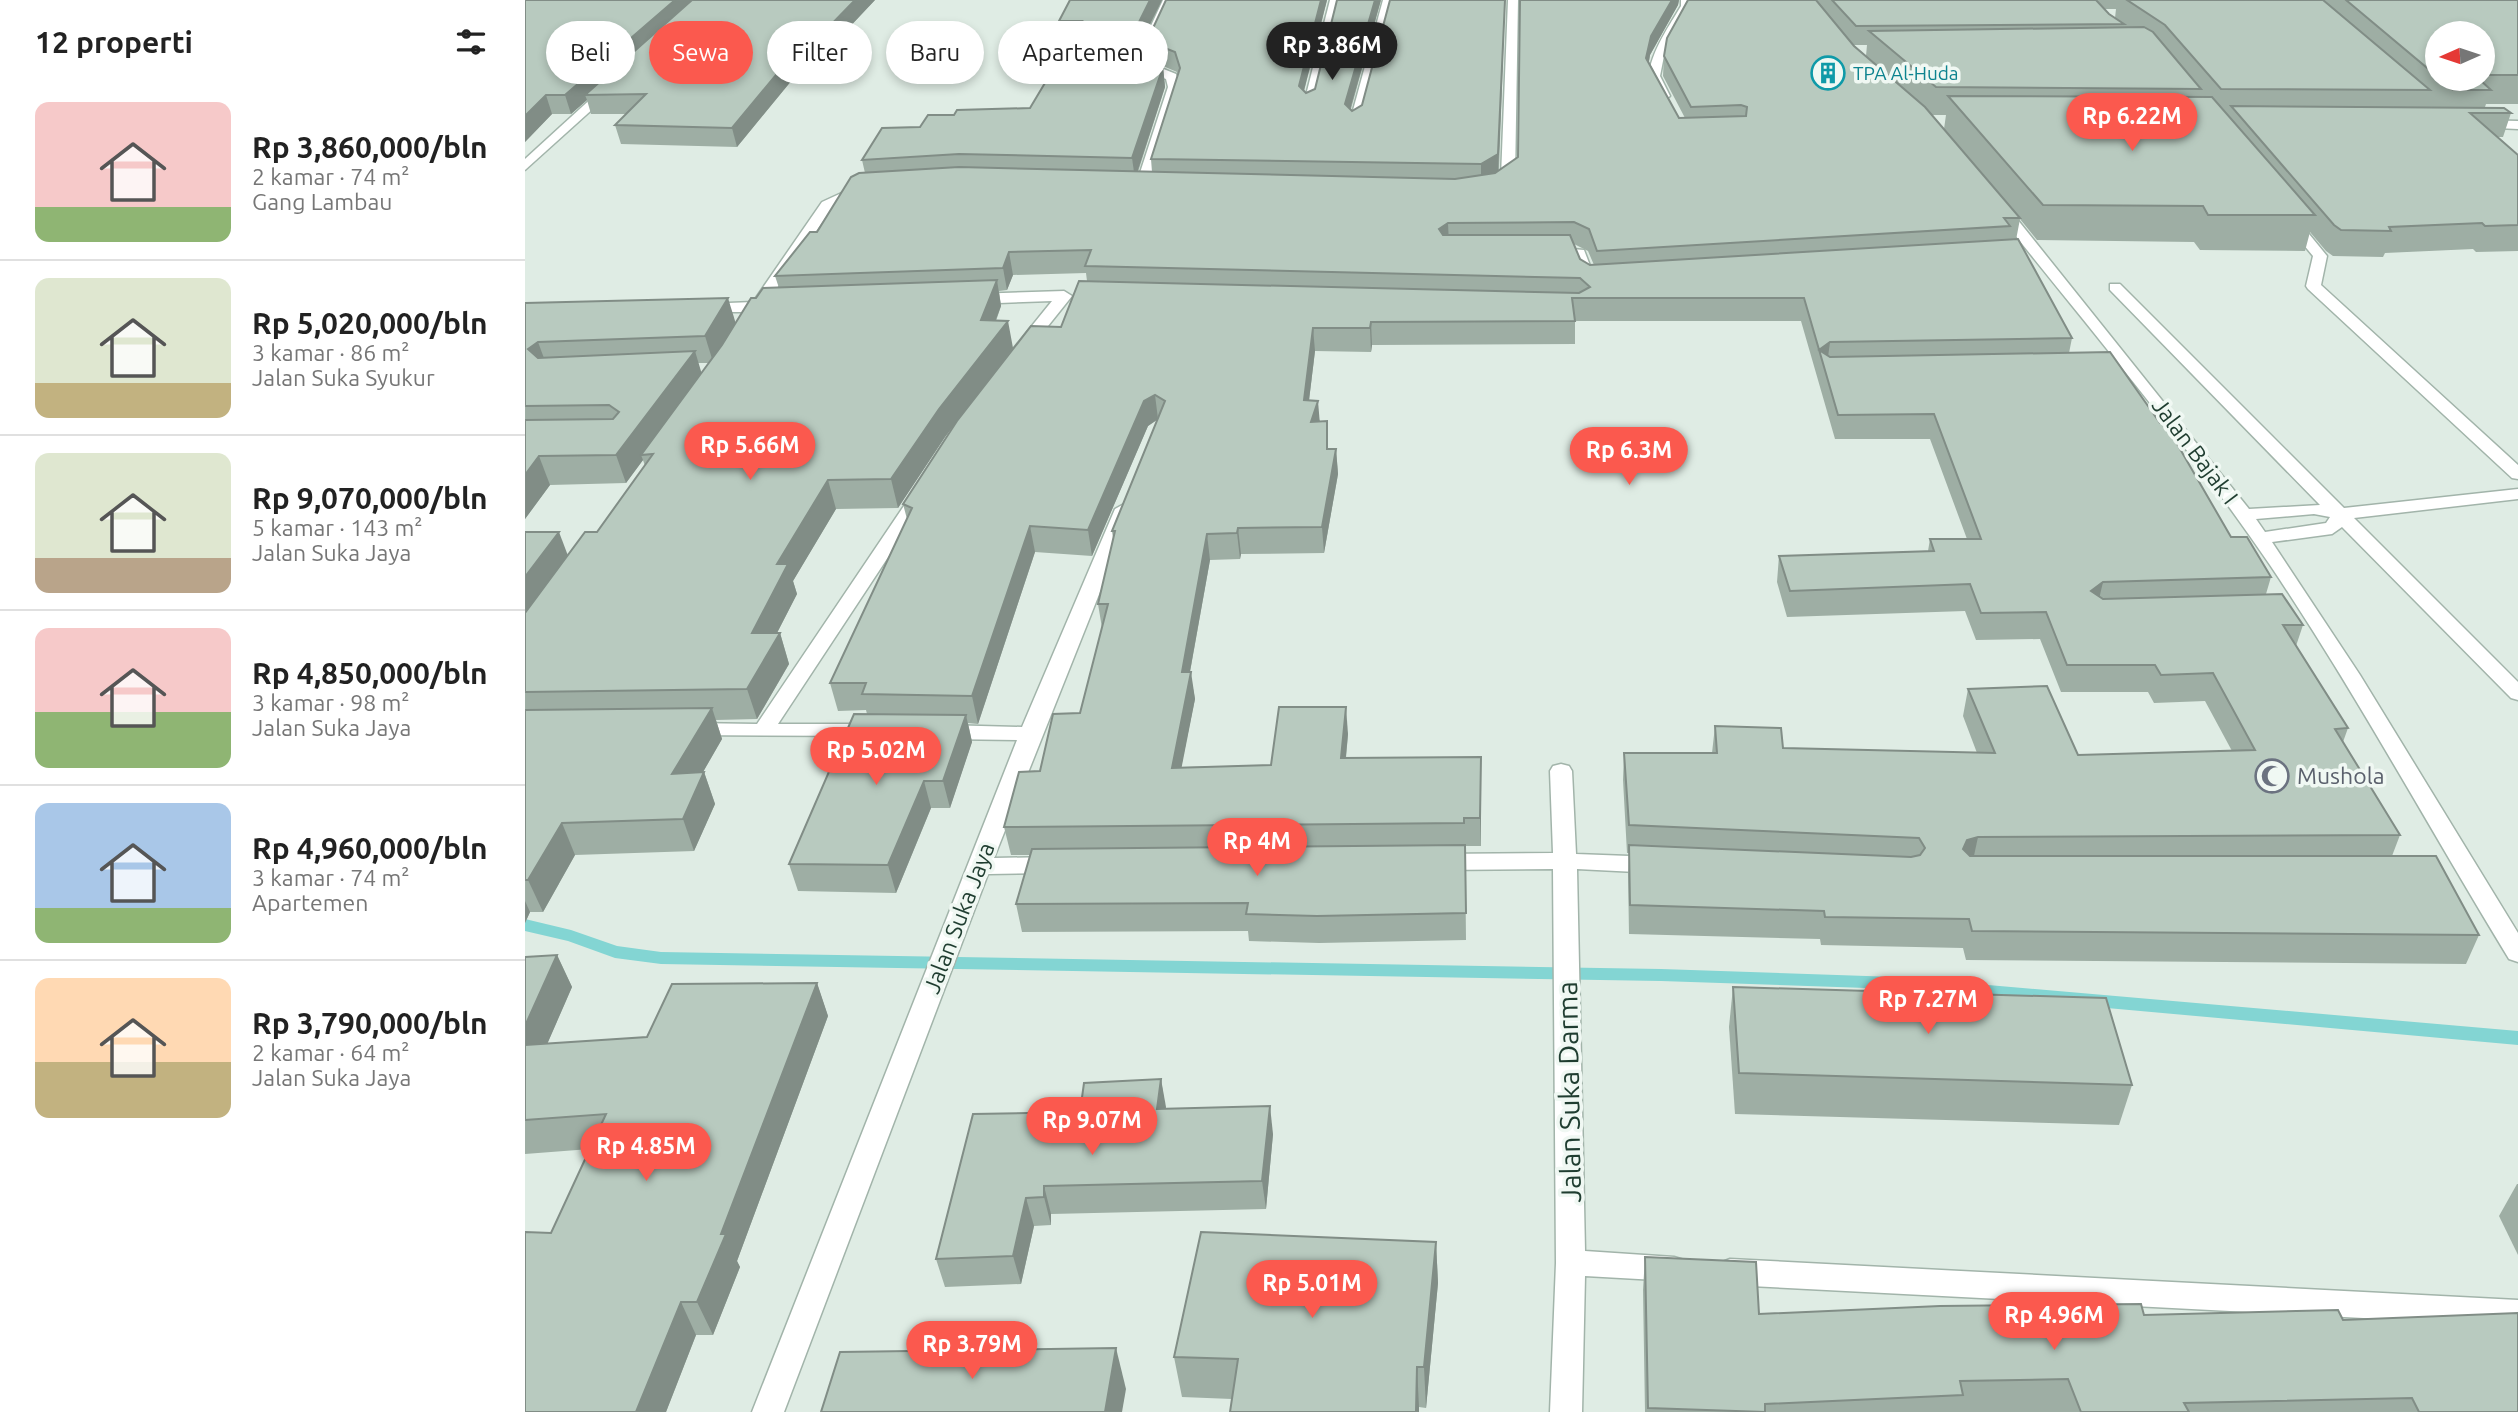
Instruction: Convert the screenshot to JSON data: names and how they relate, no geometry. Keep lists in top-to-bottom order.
{
  "streets": {
    "street": ["Jalan Bajak I", "Jalan Suka Jaya", "Jalan Suka Darma"]
  },
  "places": {
    "building": ["TPA Al-Huda"],
    "mosque": ["Mushola"]
  },
  "north": "left",
  "page": {
    "heading": "12 properti",
    "chip": [
      "Beli",
      "Sewa",
      "Filter",
      "Baru",
      "Apartemen"
    ],
    "price": [
      "Rp 3.86M",
      "Rp 6.22M",
      "Rp 5.66M",
      "Rp 6.3M",
      "Rp 5.02M",
      "Rp 4M",
      "Rp 7.27M",
      "Rp 9.07M",
      "Rp 4.85M",
      "Rp 5.01M",
      "Rp 4.96M",
      "Rp 3.79M"
    ],
    "list": [
      {
        "name": "Rp 3,860,000/bln",
        "note": "2 kamar · 74 m² · Gang Lambau"
      },
      {
        "name": "Rp 5,020,000/bln",
        "note": "3 kamar · 86 m² · Jalan Suka Syukur"
      },
      {
        "name": "Rp 9,070,000/bln",
        "note": "5 kamar · 143 m² · Jalan Suka Jaya"
      },
      {
        "name": "Rp 4,850,000/bln",
        "note": "3 kamar · 98 m² · Jalan Suka Jaya"
      },
      {
        "name": "Rp 4,960,000/bln",
        "note": "3 kamar · 74 m² · Apartemen"
      },
      {
        "name": "Rp 3,790,000/bln",
        "note": "2 kamar · 64 m² · Jalan Suka Jaya"
      }
    ]
  }
}
